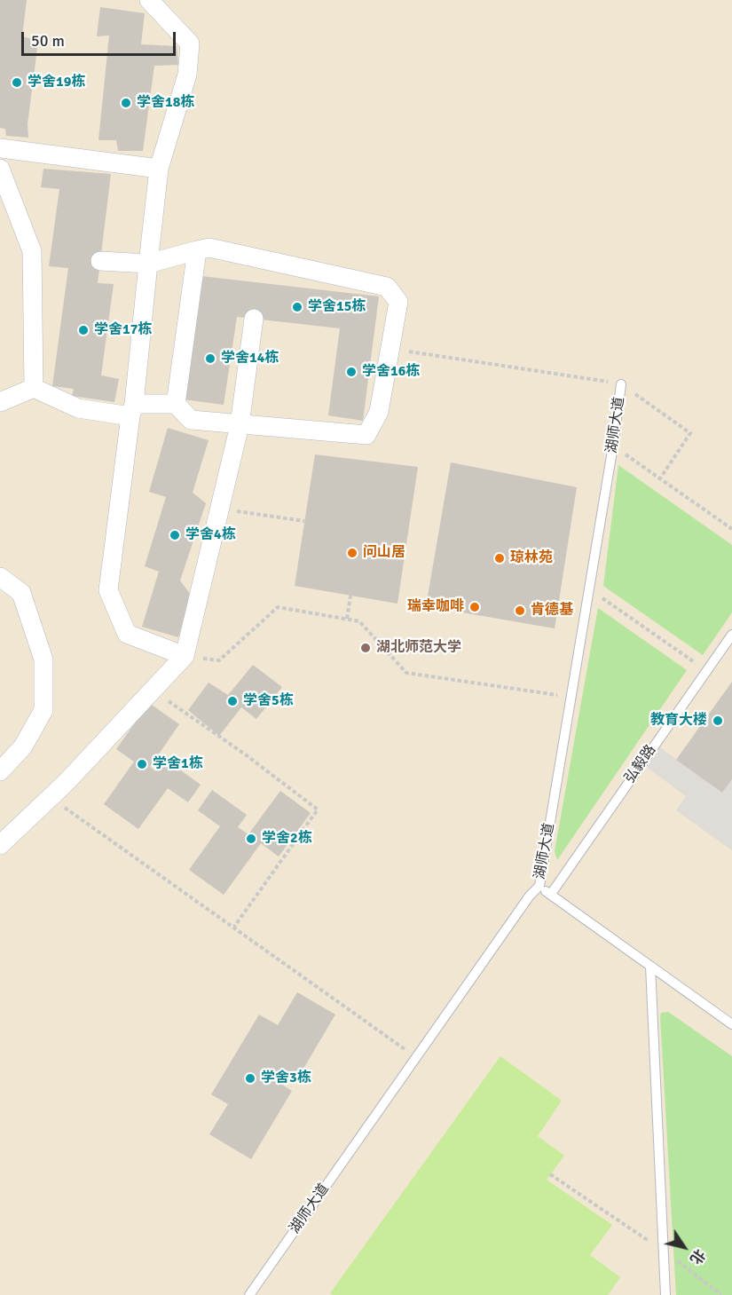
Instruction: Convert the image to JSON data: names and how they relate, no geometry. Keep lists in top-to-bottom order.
{
  "streets": {
    "lane": ["湖师大道", "弘毅路"]
  },
  "places": [
    "学舍19栋",
    "学舍18栋",
    "学舍15栋",
    "学舍17栋",
    "学舍14栋",
    "学舍16栋",
    "学舍4栋",
    "问山居",
    "琼林苑",
    "瑞幸咖啡",
    "肯德基",
    "湖北师范大学",
    "学舍5栋",
    "教育大楼",
    "学舍1栋",
    "学舍2栋",
    "学舍3栋"
  ],
  "scale_bar": "50 m",
  "north": "bottom right"
}
